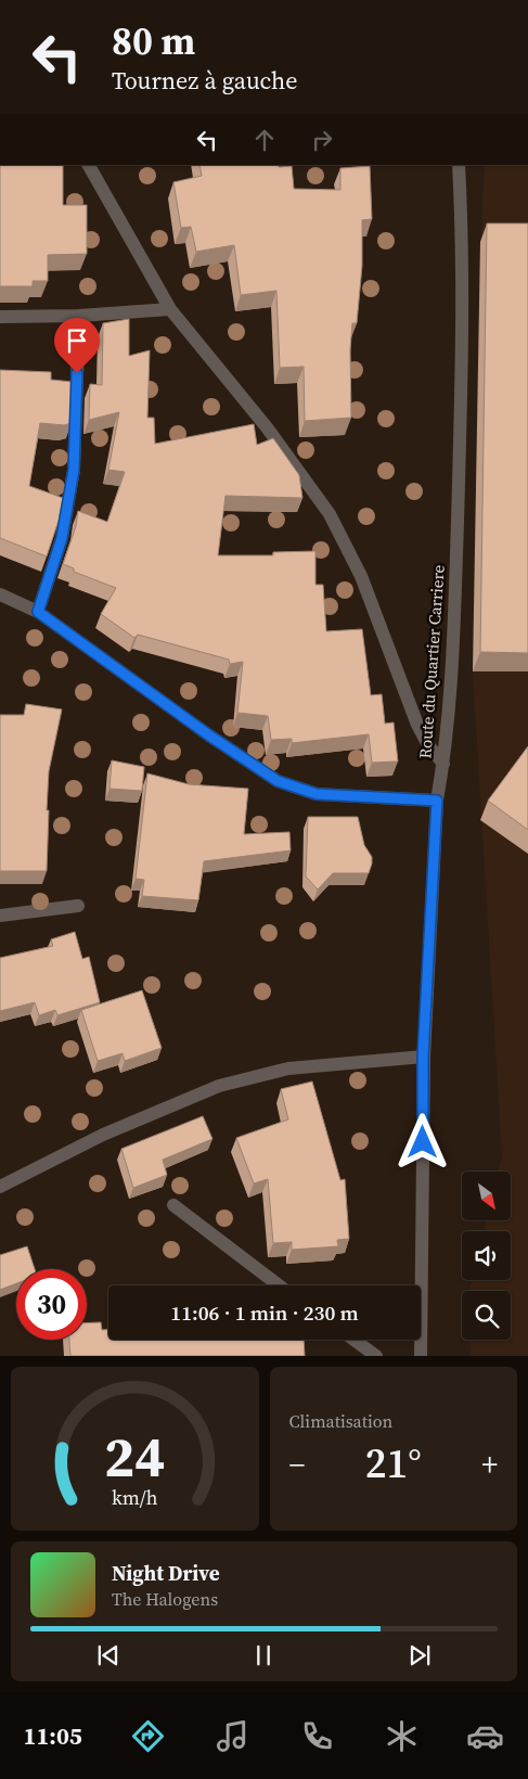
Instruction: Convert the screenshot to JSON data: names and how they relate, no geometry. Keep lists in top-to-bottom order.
{
  "streets": {
    "street": ["Route du Quartier Carriere"]
  },
  "north": "bottom right",
  "page": {
    "turn": ["80 m", "Tournez à gauche"],
    "limit": "30",
    "trip": "11:06 · 1 min · 230 m",
    "tile": "Climatisation",
    "heat": ["−", "21°", "+"],
    "song": ["Night Drive", "The Halogens"],
    "tabs": "11:05",
    "gauge": ["24", "km/h"]
  }
}
